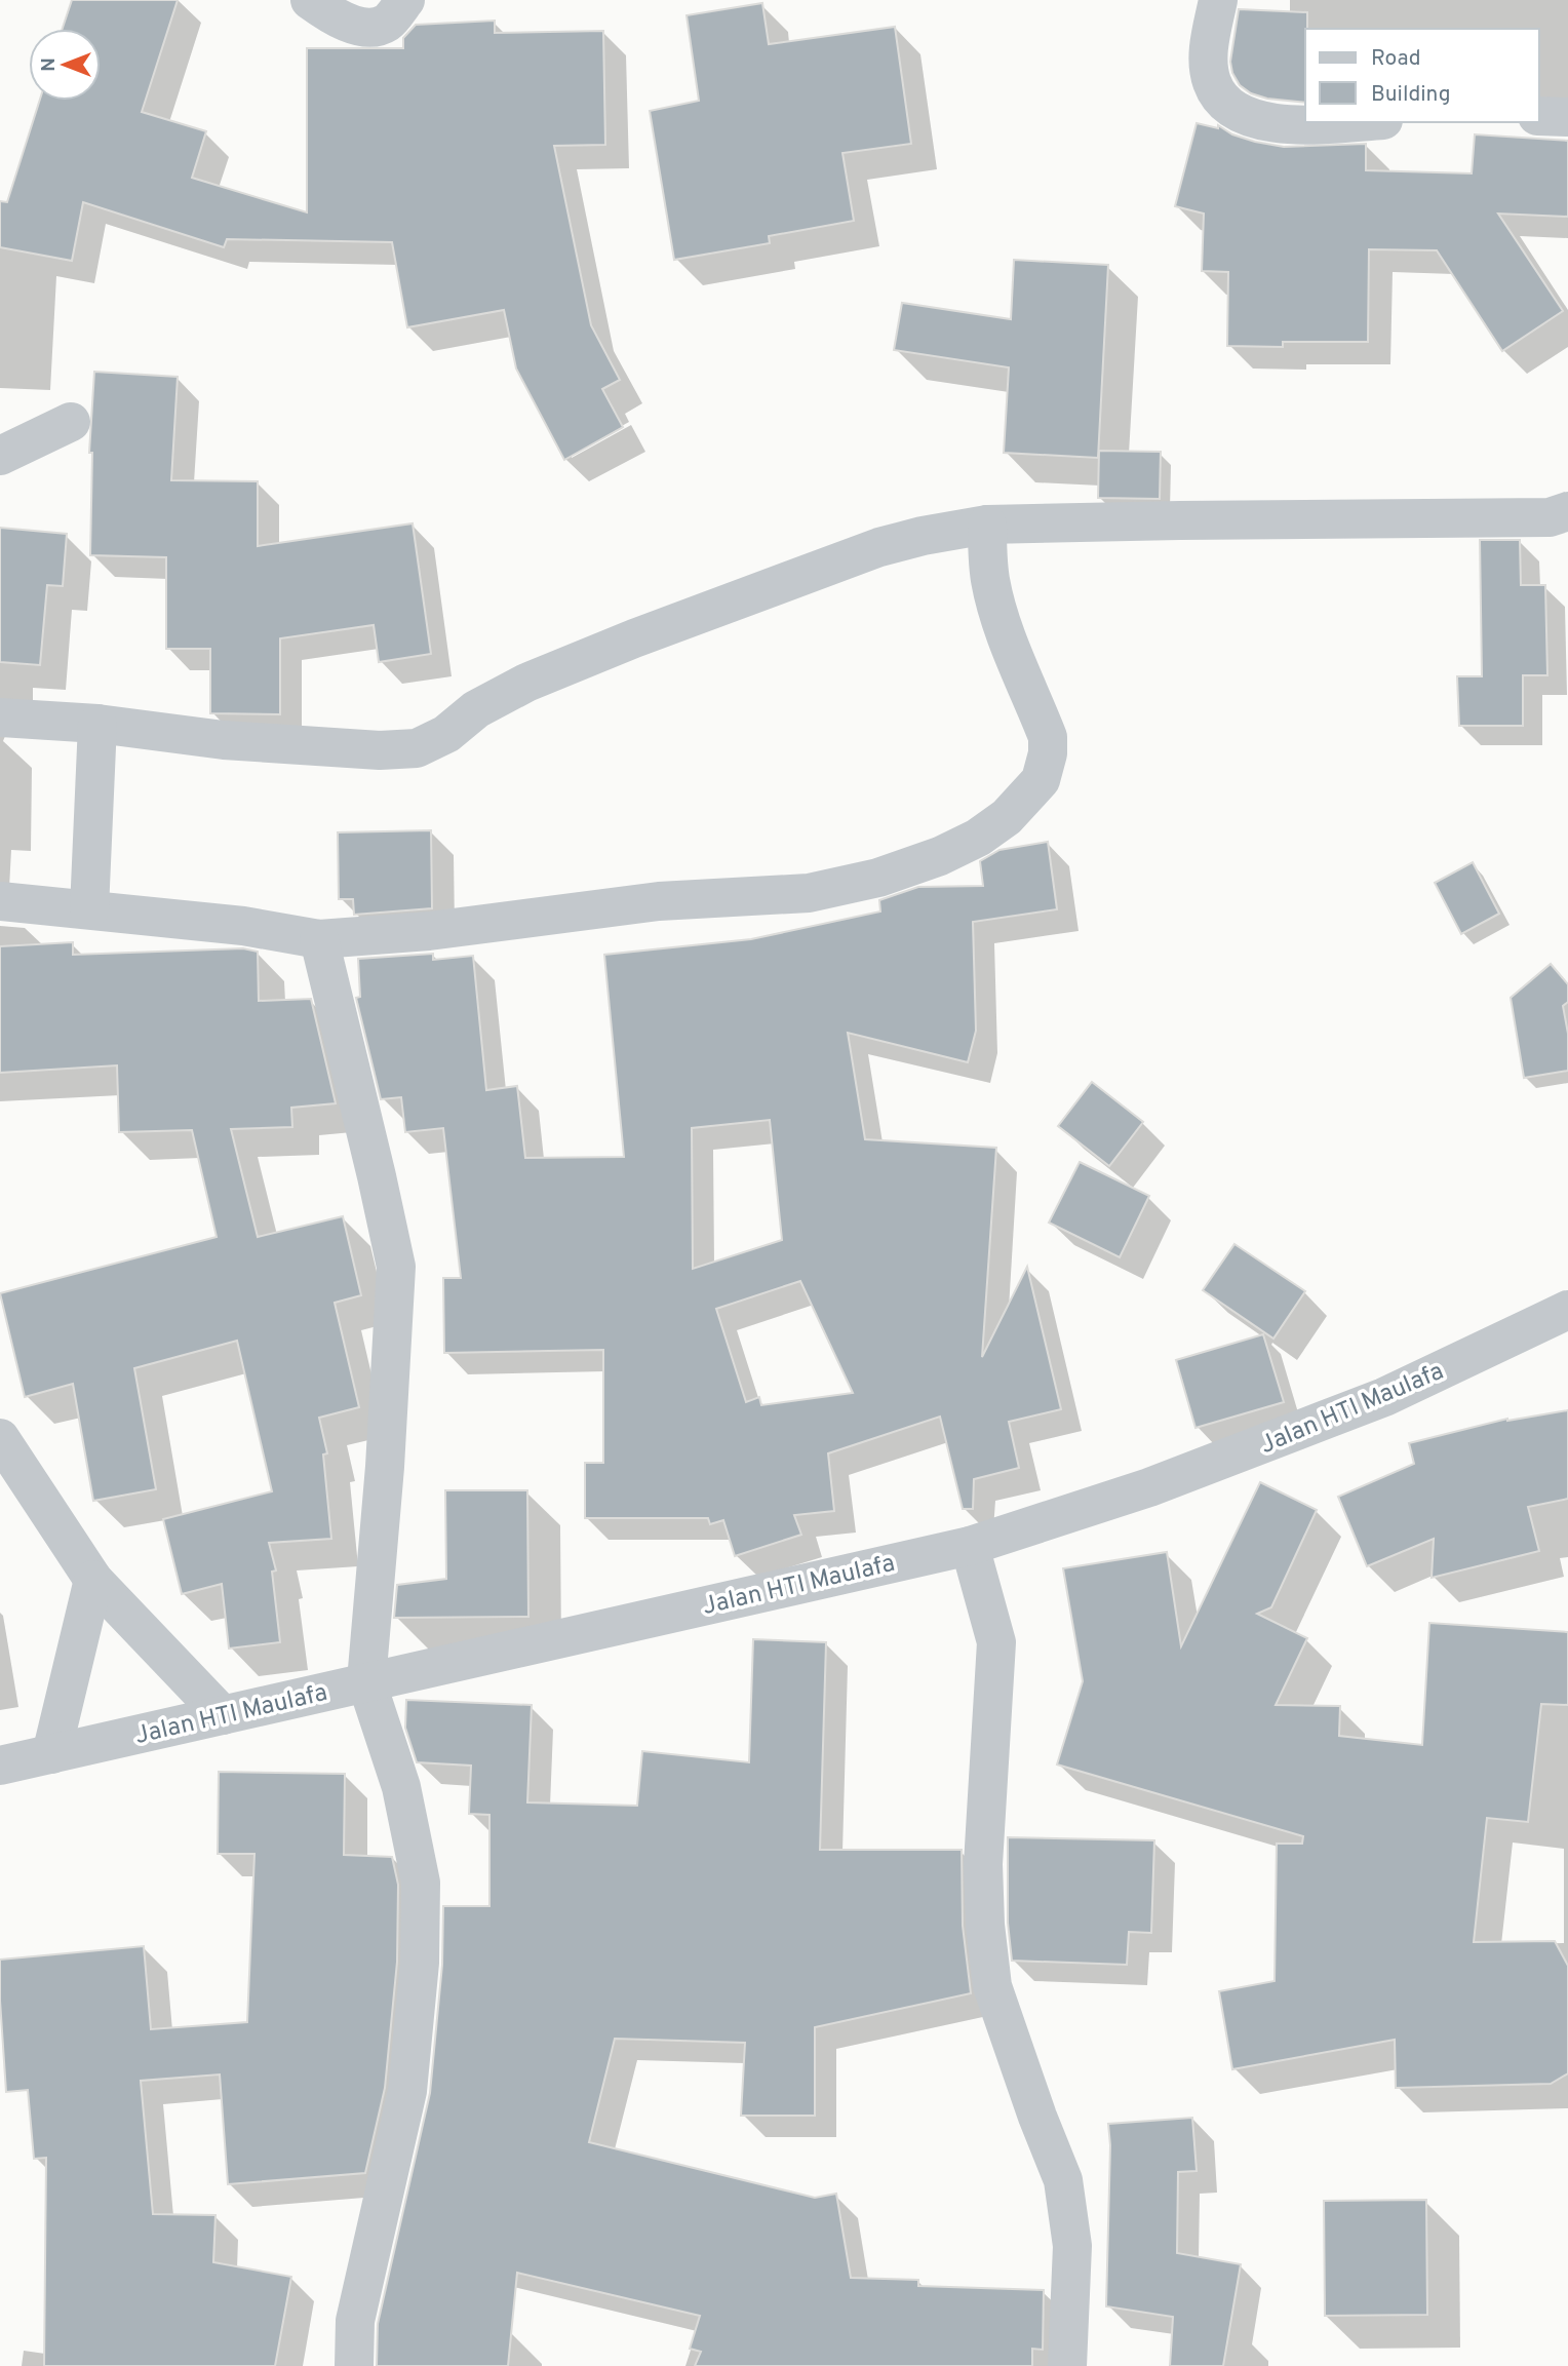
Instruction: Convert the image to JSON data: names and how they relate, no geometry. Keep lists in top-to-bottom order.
{
  "streets": {
    "street": ["Jalan HTI Maulafa"]
  },
  "legend": ["Road", "Building"],
  "north": "left"
}
